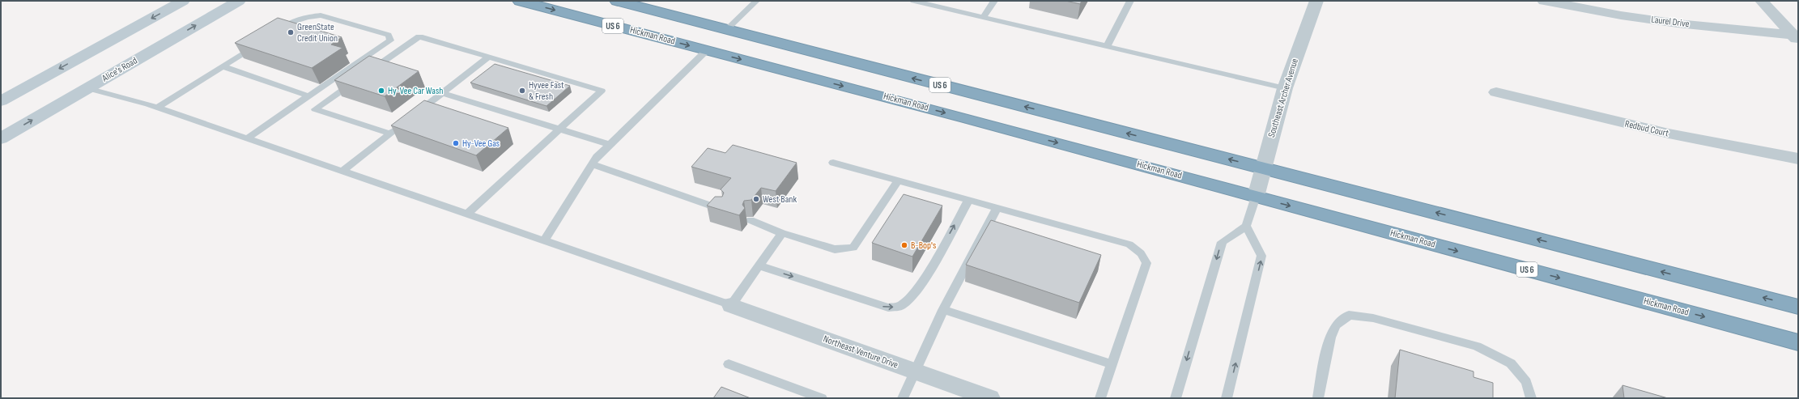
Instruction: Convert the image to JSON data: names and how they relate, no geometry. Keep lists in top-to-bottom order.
{
  "streets": {
    "highway": ["US 6", "Hickman Road"],
    "main road": ["Alice's Road"],
    "street": [
      "Laurel Drive",
      "Southeast Archer Avenue",
      "Redbud Court",
      "Northeast Venture Drive"
    ]
  },
  "crossings": [
    ["US 6", "Southeast Archer Avenue"],
    ["Hickman Road", "Southeast Archer Avenue"]
  ],
  "places": [
    "GreenState Credit Union",
    "Hy-Vee Car Wash",
    "Hyvee Fast & Fresh",
    "Hy-Vee Gas",
    "West Bank",
    "B-Bop's"
  ]
}
